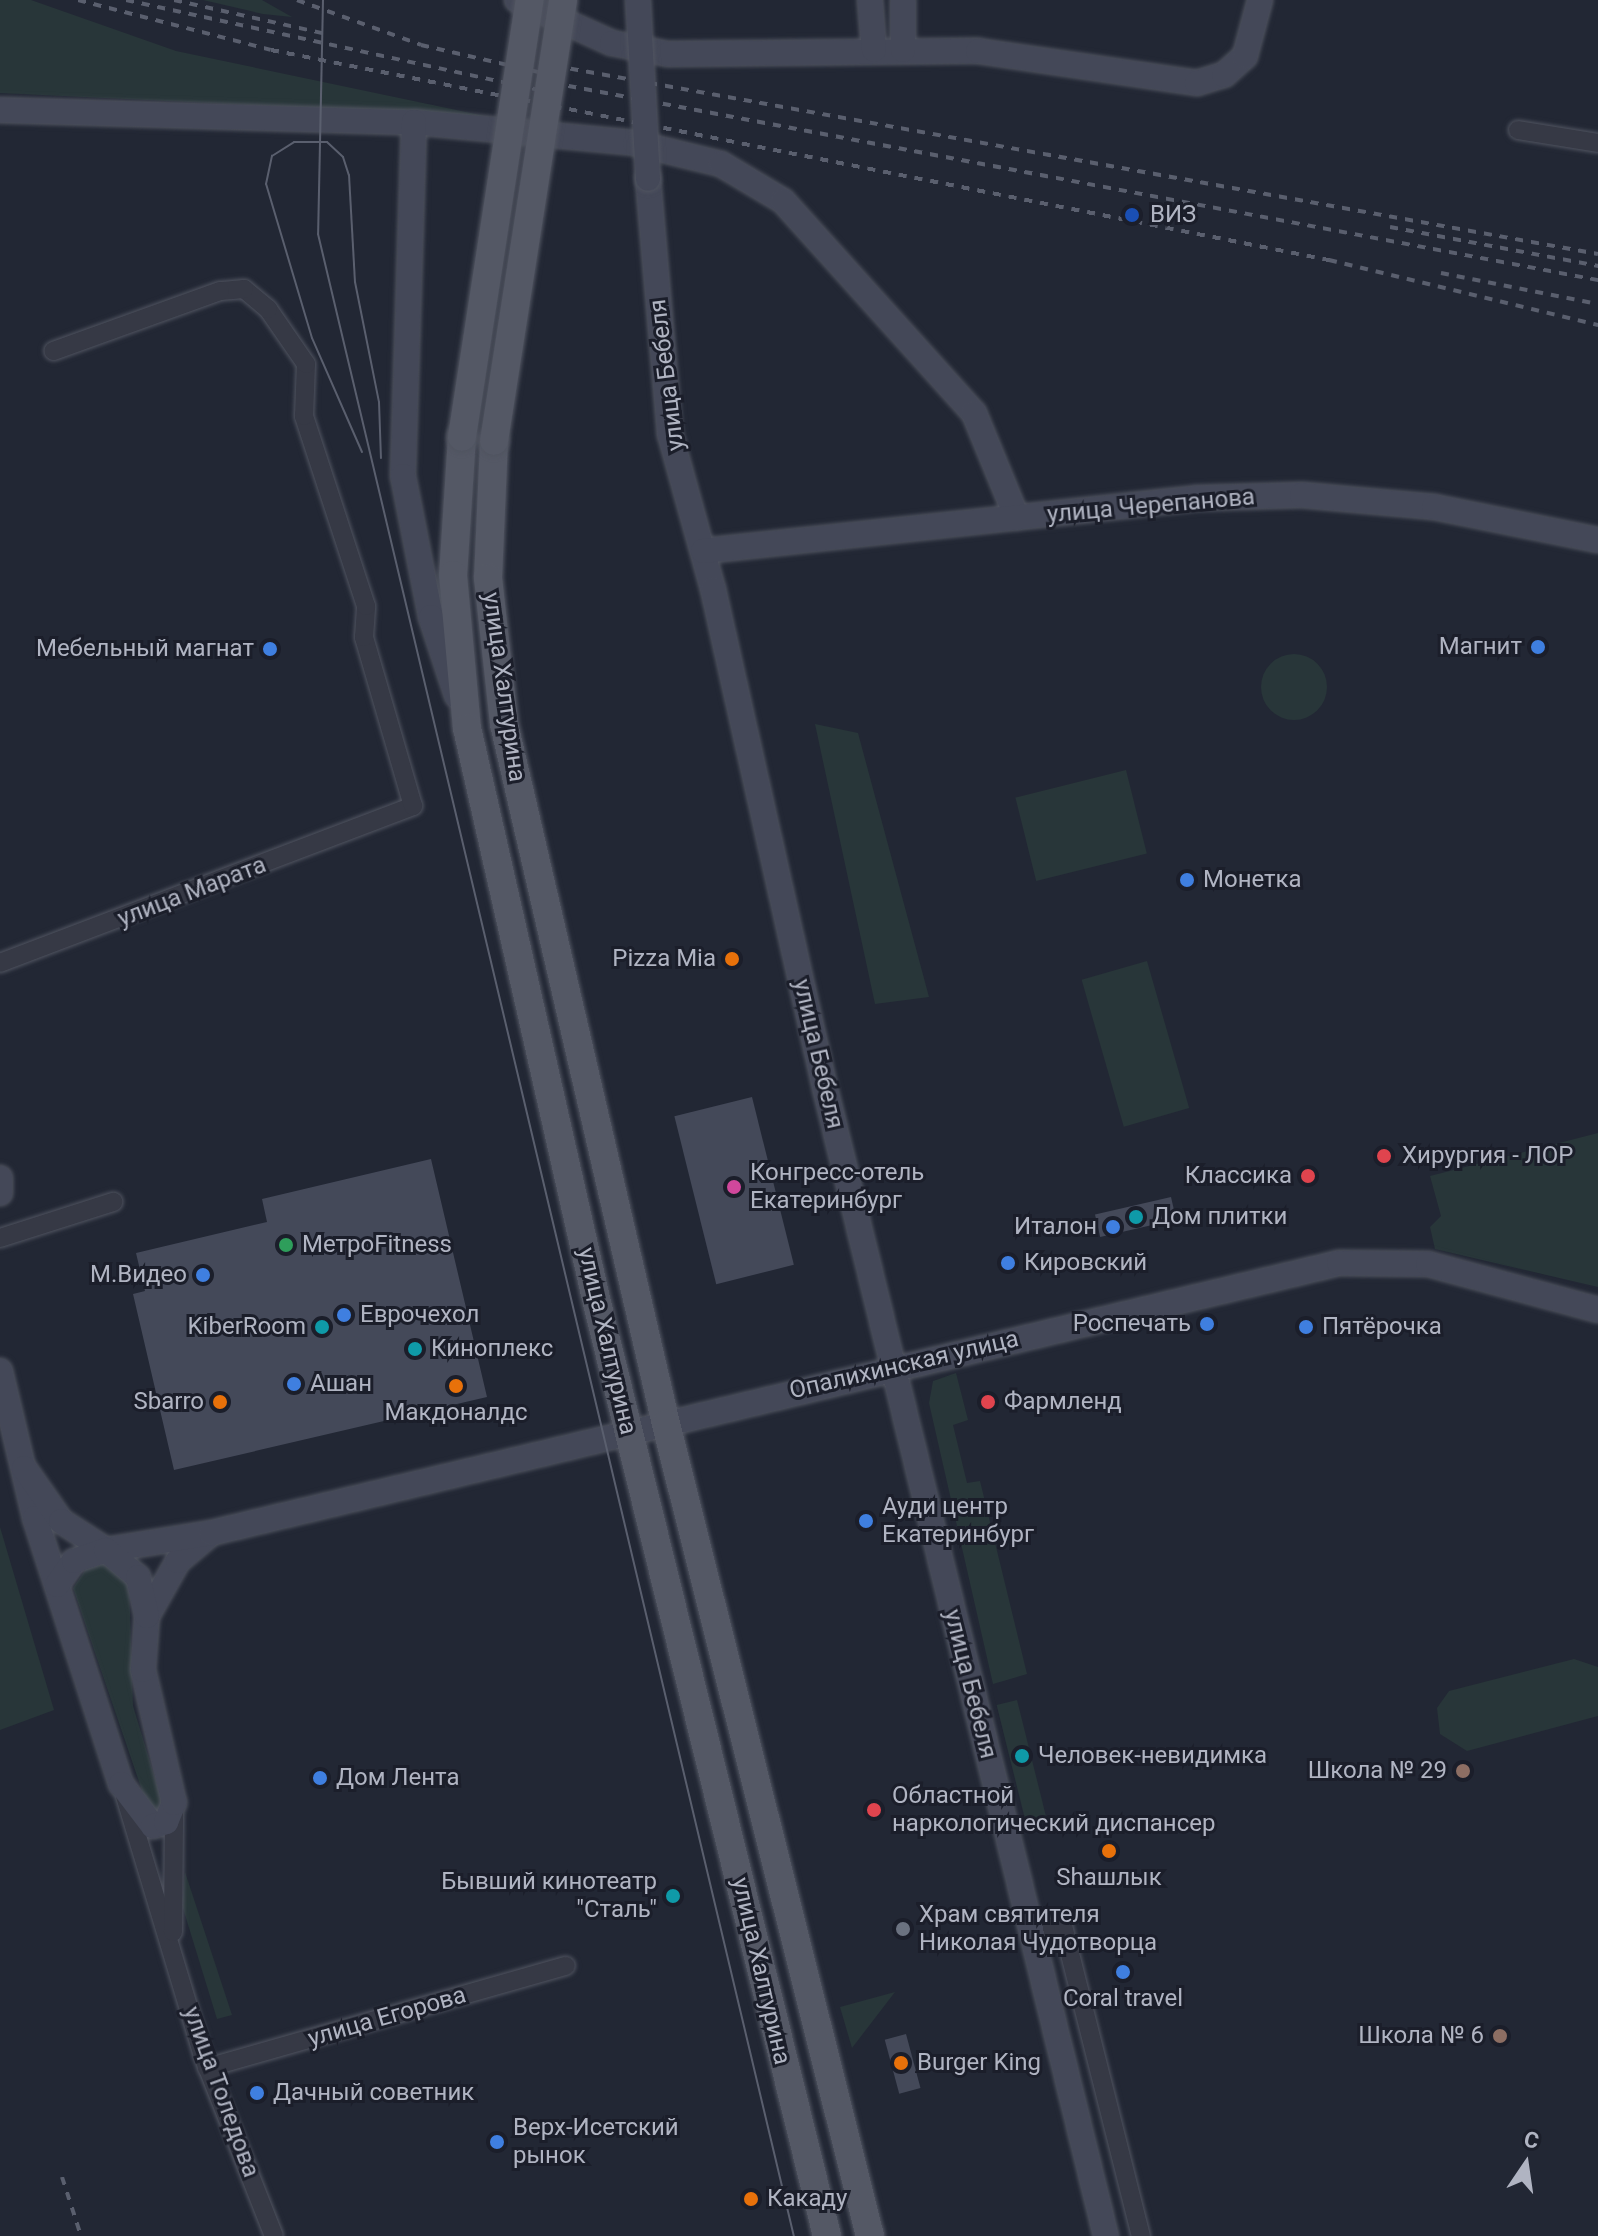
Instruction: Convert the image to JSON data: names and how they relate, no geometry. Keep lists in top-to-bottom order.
{
  "streets": {
    "main road": ["улица Халтурина"],
    "street": [
      "улица Бебеля",
      "улица Черепанова",
      "улица Марата",
      "Опалихинская улица",
      "улица Егорова",
      "улица Толедова"
    ]
  },
  "crossings": [
    ["улица Бебеля", "улица Черепанова"],
    ["улица Бебеля", "Опалихинская улица"],
    ["улица Халтурина", "Опалихинская улица"],
    ["улица Егорова", "улица Толедова"]
  ],
  "places": [
    "ВИЗ",
    "Магнит",
    "Мебельный магнат",
    "Монетка",
    "Pizza Mia",
    "Хирургия - ЛОР",
    "Классика",
    "Конгресс-отель Екатеринбург",
    "Дом плитки",
    "Италон",
    "МетроFitness",
    "Кировский",
    "М.Видео",
    "Еврочехол",
    "Роспечать",
    "KiberRoom",
    "Пятёрочка",
    "Киноплекс",
    "Ашан",
    "Макдоналдс",
    "Sbarro",
    "Фармленд",
    "Ауди центр Екатеринбург",
    "Человек-невидимка",
    "Школа № 29",
    "Дом Лента",
    "Областной наркологический диспансер",
    "Shашлык",
    "Бывший кинотеатр \"Сталь\"",
    "Храм святителя Николая Чудотворца",
    "Coral travel",
    "Школа № 6",
    "Burger King",
    "Дачный советник",
    "Верх-Исетский рынок",
    "Какаду"
  ],
  "north": "top"
}
